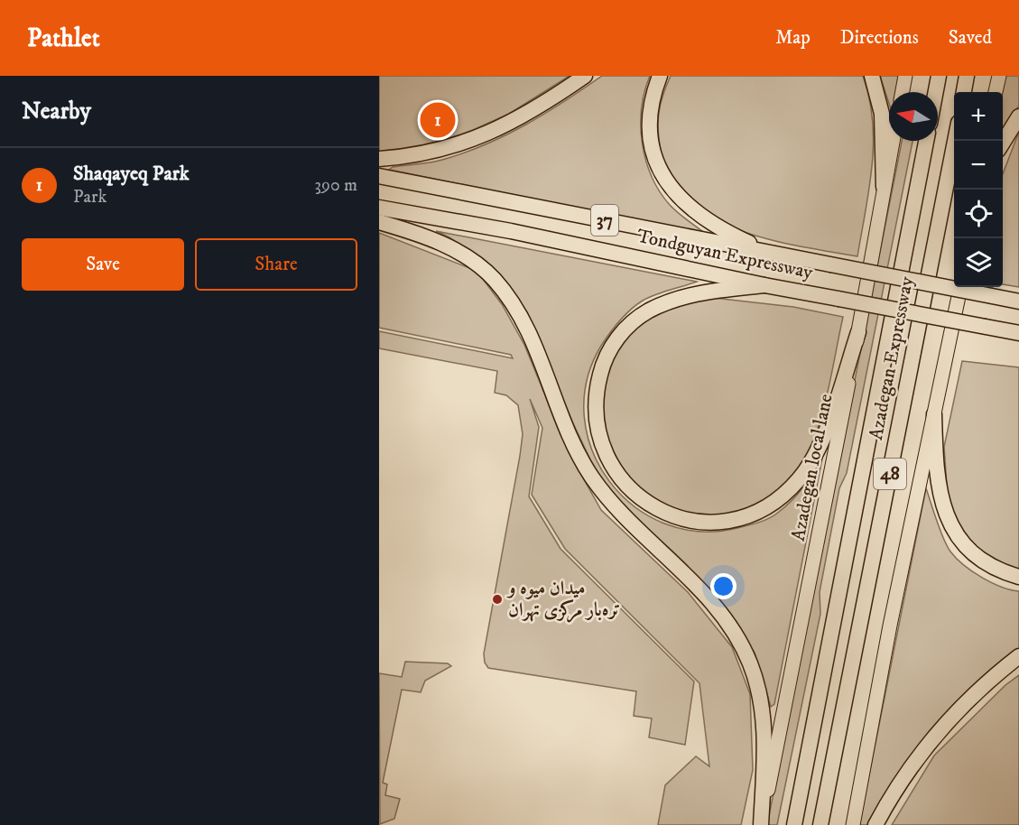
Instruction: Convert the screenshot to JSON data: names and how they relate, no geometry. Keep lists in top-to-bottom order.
{
  "streets": {
    "highway": [
      "37",
      "Tondguyan Expressway",
      "Azadegan Expressway",
      "48"
    ],
    "main road": ["Azadegan local lane"]
  },
  "places": ["میدان میوه و تره‌بار مرکزی تهران"],
  "north": "left",
  "page": {
    "header": "Pathlet",
    "nav": ["Map", "Directions", "Saved"],
    "heading": "Nearby",
    "map_buttons": ["+", "−"],
    "pins": "1",
    "list": [
      {
        "mark": "1",
        "name": "Shaqayeq Park",
        "note": "Park",
        "value": "390 m"
      }
    ],
    "buttons": ["Save", "Share"]
  }
}
